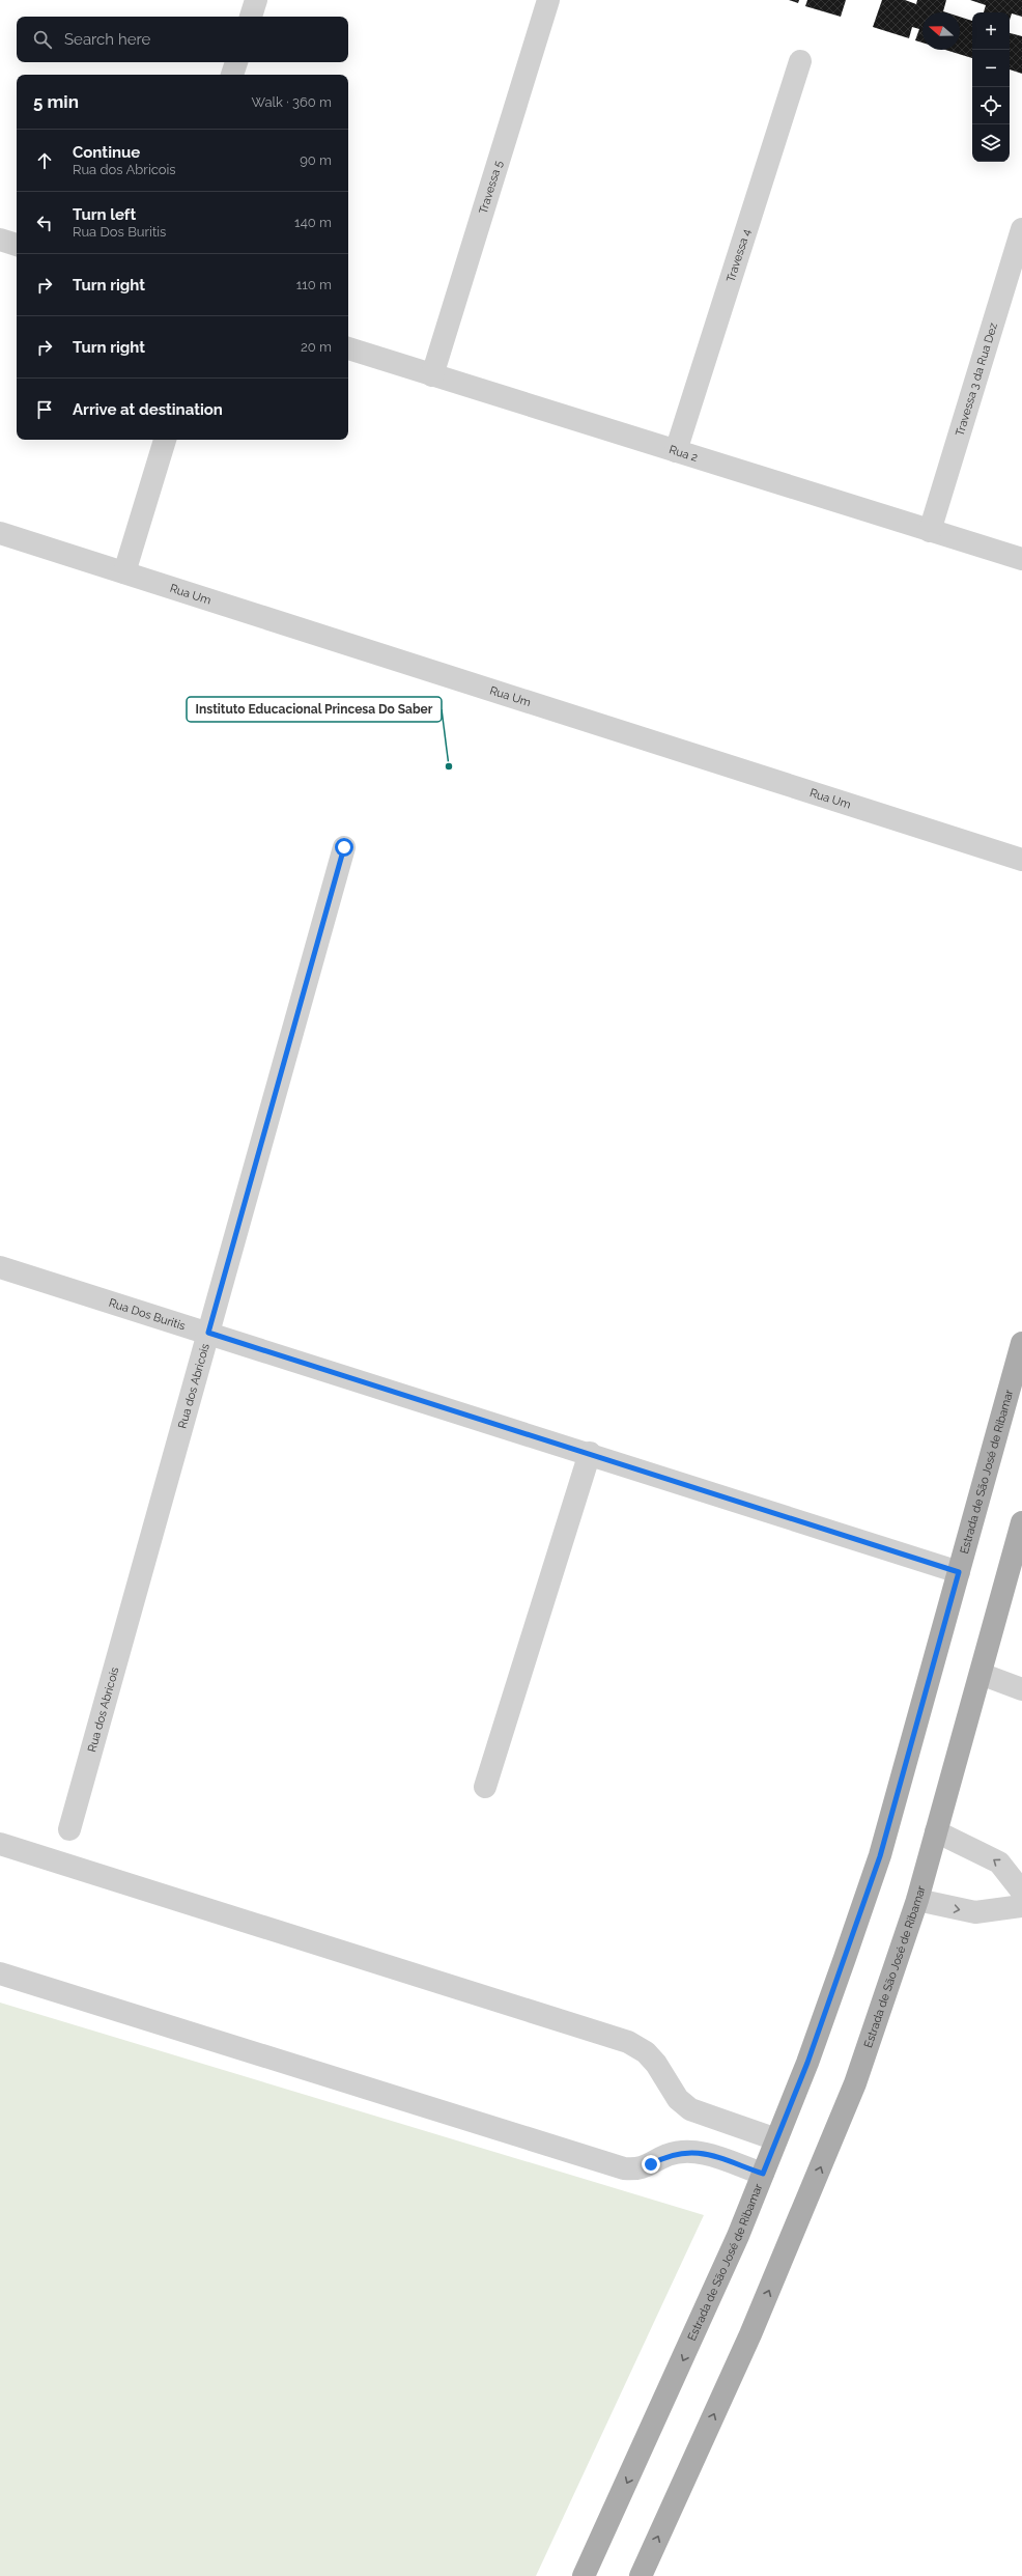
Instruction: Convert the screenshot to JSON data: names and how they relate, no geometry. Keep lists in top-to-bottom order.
{
  "streets": {
    "main road": ["Estrada de São José de Ribamar"],
    "street": [
      "Travessa 5",
      "Travessa 4",
      "Travessa 3 da Rua Dez",
      "Rua 2",
      "Rua Um",
      "Rua Dos Buritis",
      "Rua dos Abricois"
    ]
  },
  "crossings": [
    ["Travessa 5", "Rua 2"],
    ["Travessa 4", "Rua 2"],
    ["Travessa 3 da Rua Dez", "Rua 2"],
    ["Rua Dos Buritis", "Rua dos Abricois"],
    ["Rua Dos Buritis", "Estrada de São José de Ribamar"]
  ],
  "places": ["Instituto Educacional Princesa Do Saber"],
  "north": "left",
  "page": {
    "map_buttons": ["+", "−"],
    "search": "Search here",
    "heading": ["5 min", "Walk · 360 m"],
    "list": [
      ["Continue", "Rua dos Abricois", "90 m"],
      ["Turn left", "Rua Dos Buritis", "140 m"],
      ["Turn right", "110 m"],
      ["Turn right", "20 m"],
      "Arrive at destination"
    ]
  }
}
